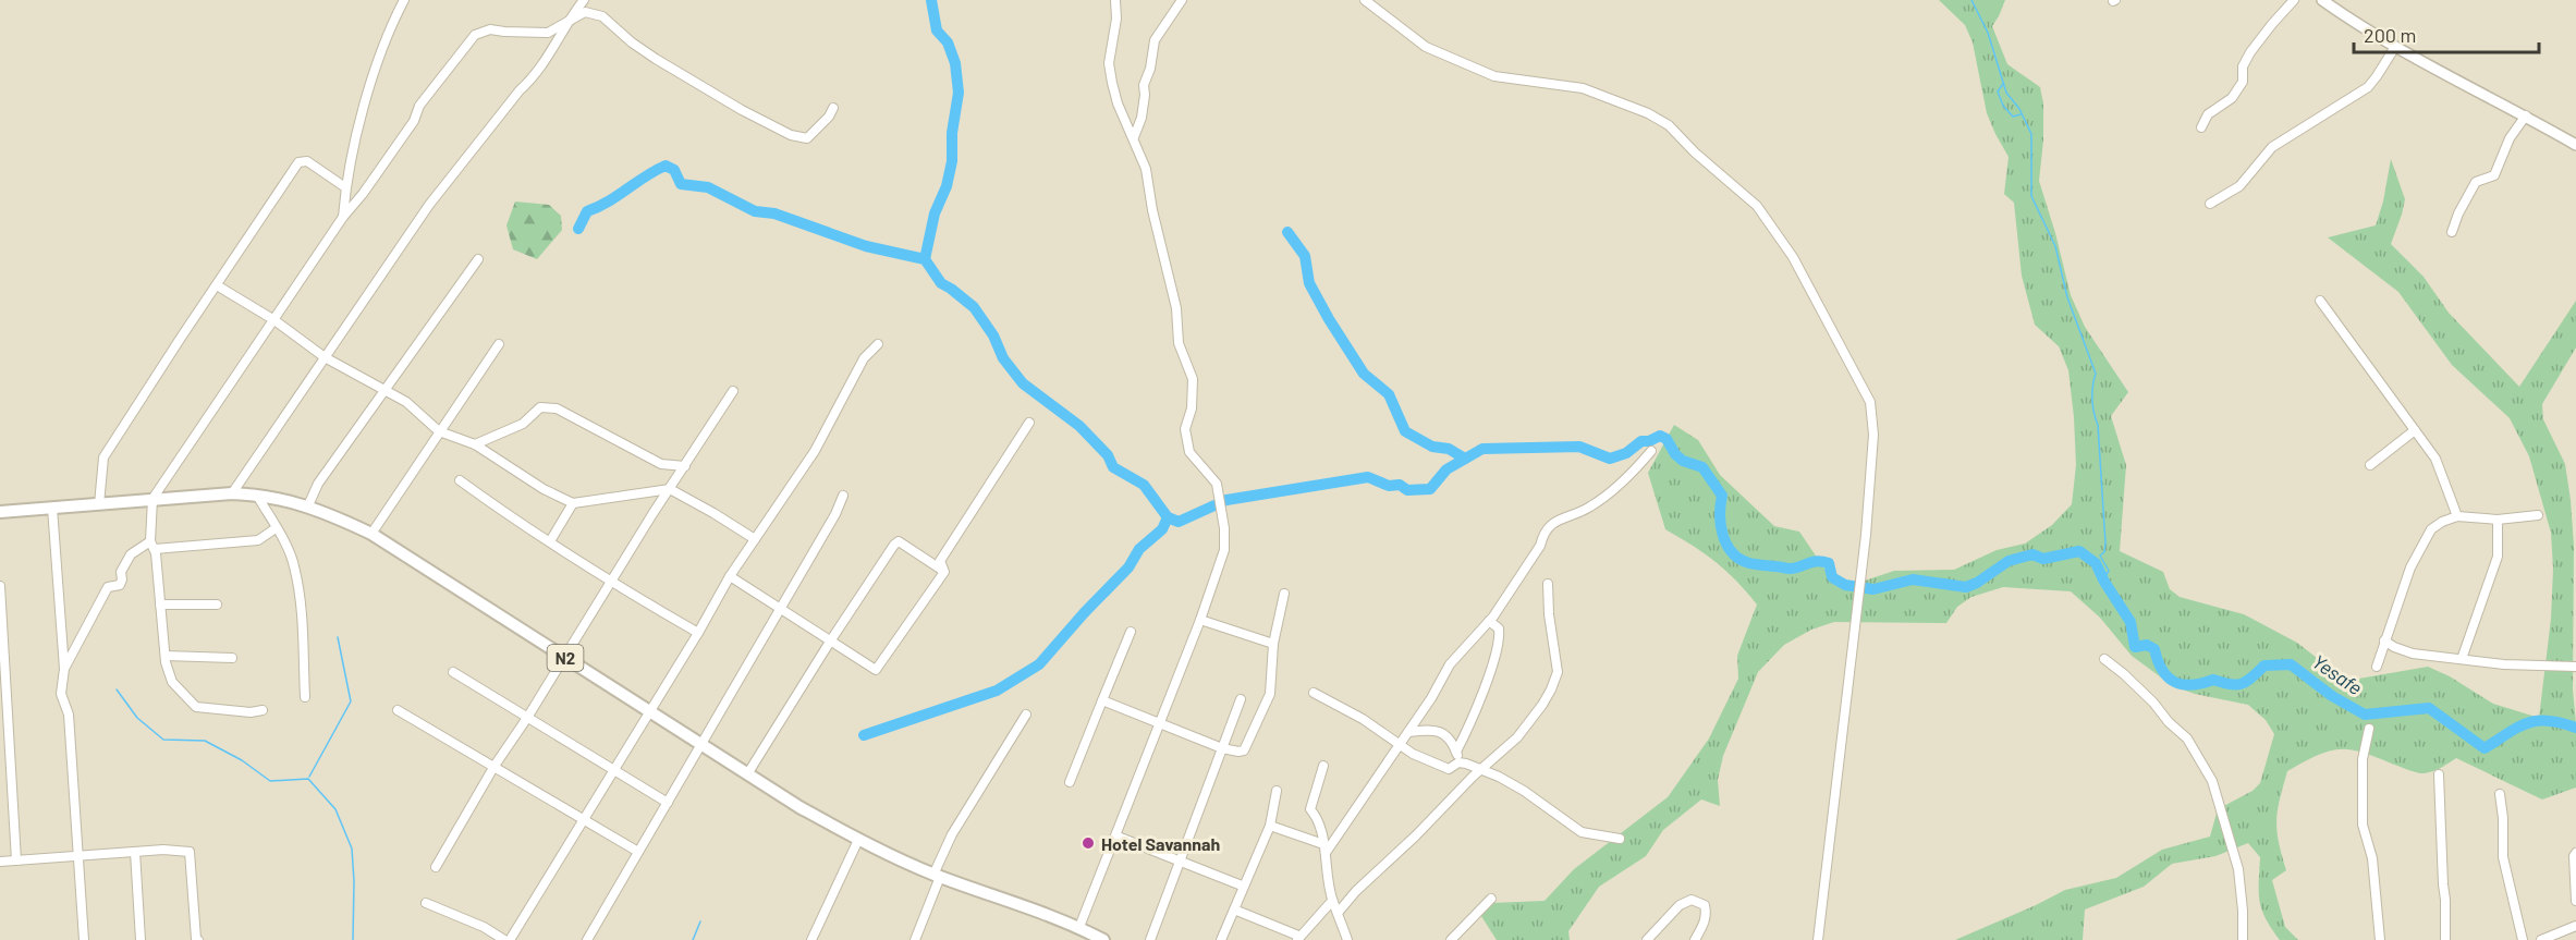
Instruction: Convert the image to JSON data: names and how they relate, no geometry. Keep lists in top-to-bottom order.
{
  "streets": {
    "highway": ["N2"]
  },
  "water": ["Yesafe"],
  "places": ["Hotel Savannah"],
  "scale_bar": "200 m"
}
